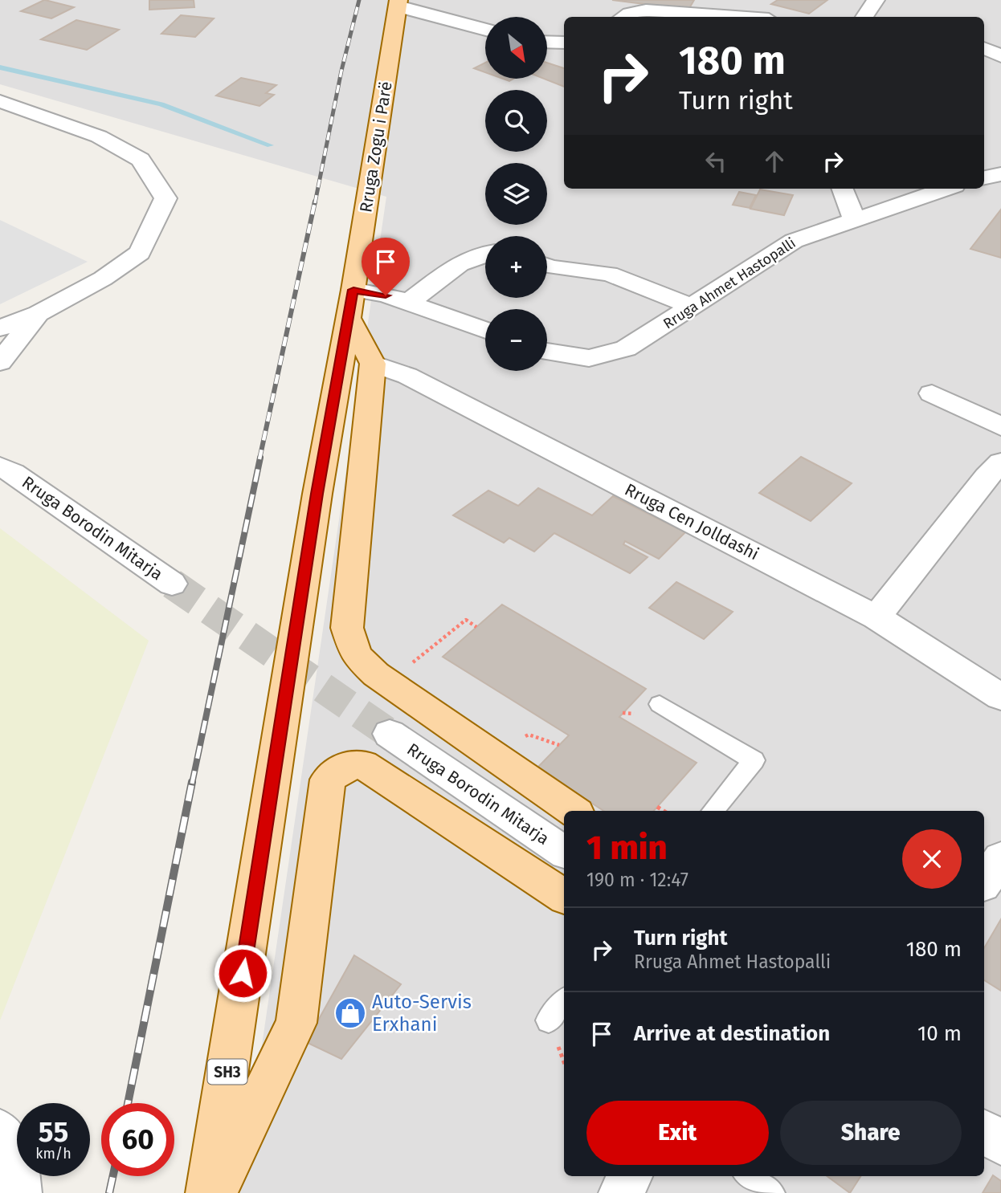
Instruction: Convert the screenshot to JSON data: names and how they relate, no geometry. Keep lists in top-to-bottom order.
{
  "streets": {
    "main road": ["Rruga Zogu i Parë", "SH3"],
    "street": ["Rruga Ahmet Hastopalli", "Rruga Cen Jolldashi", "Rruga Borodin Mitarja"]
  },
  "places": {
    "shop": ["Auto-Servis Erxhani"]
  },
  "north": "bottom right",
  "page": {
    "map_buttons": ["+", "−"],
    "turn": ["180 m", "Turn right"],
    "heading": ["1 min", "190 m · 12:47"],
    "list": [
      {
        "name": "Turn right",
        "note": "Rruga Ahmet Hastopalli",
        "value": "180 m"
      },
      {
        "name": "Arrive at destination",
        "value": "10 m"
      }
    ],
    "buttons": ["Exit", "Share"],
    "speed": "55 km/h",
    "limit": "60"
  }
}
